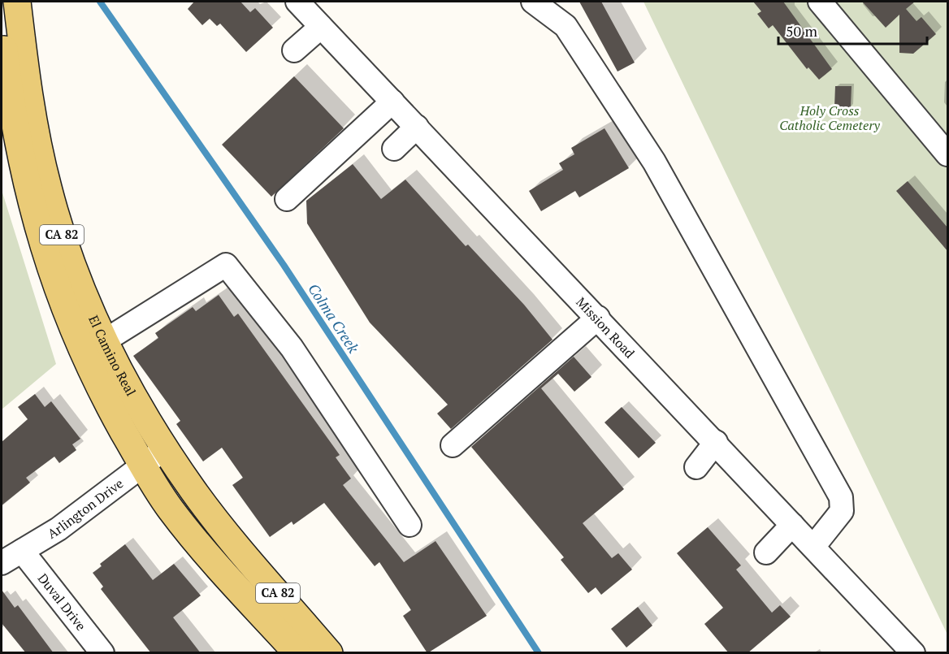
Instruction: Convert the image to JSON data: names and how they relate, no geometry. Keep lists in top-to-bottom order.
{
  "streets": {
    "main road": ["CA 82", "El Camino Real"],
    "street": ["Mission Road", "Arlington Drive", "Duval Drive"]
  },
  "crossings": [
    ["El Camino Real", "Arlington Drive"],
    ["Arlington Drive", "Duval Drive"]
  ],
  "water": ["Colma Creek"],
  "parks": ["Holy Cross Catholic Cemetery"],
  "scale_bar": "50 m"
}
